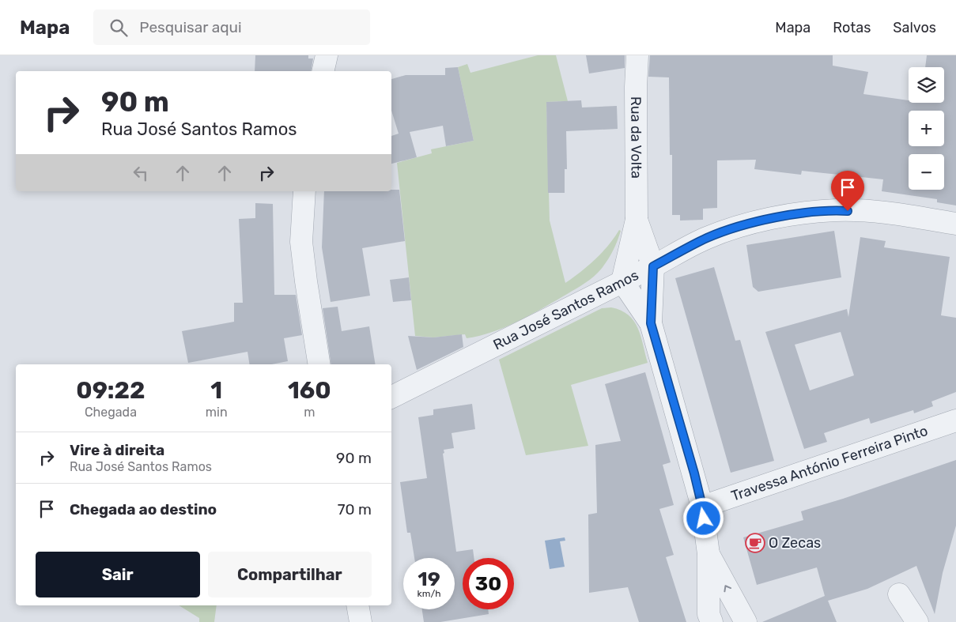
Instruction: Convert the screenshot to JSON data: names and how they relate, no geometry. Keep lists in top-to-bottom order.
{
  "streets": {
    "street": ["Rua da Volta", "Rua José Santos Ramos", "Travessa António Ferreira Pinto"]
  },
  "crossings": [
    ["Rua da Volta", "Rua José Santos Ramos"]
  ],
  "places": {
    "cafe": ["O Zecas"]
  },
  "page": {
    "header": "Mapa",
    "search": "Pesquisar aqui",
    "nav": ["Mapa", "Rotas", "Salvos"],
    "map_buttons": ["+", "−"],
    "turn": ["90 m", "Rua José Santos Ramos"],
    "eta": [
      "09:22",
      "Chegada",
      "1",
      "min",
      "160",
      "m"
    ],
    "list": [
      {
        "name": "Vire à direita",
        "note": "Rua José Santos Ramos",
        "value": "90 m"
      },
      {
        "name": "Chegada ao destino",
        "value": "70 m"
      }
    ],
    "buttons": ["Sair", "Compartilhar"],
    "speed": "19 km/h",
    "limit": "30"
  }
}
